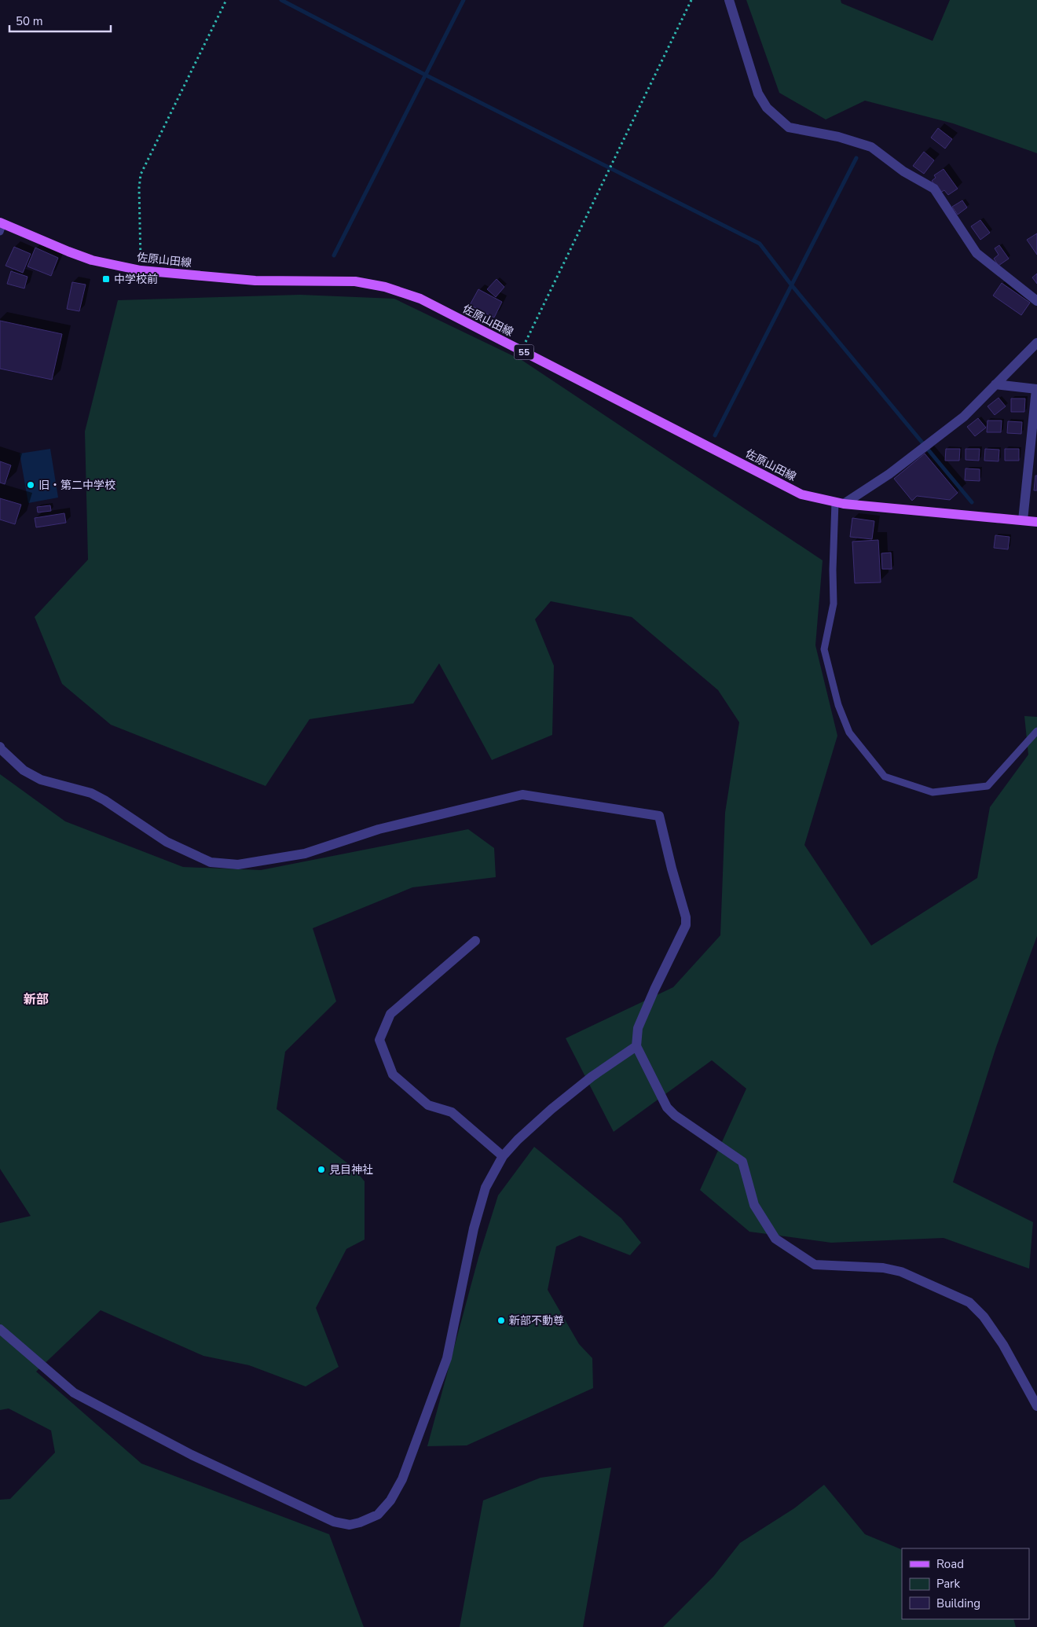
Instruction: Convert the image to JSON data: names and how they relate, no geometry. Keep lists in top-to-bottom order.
{
  "streets": {
    "main road": ["佐原山田線", "55"]
  },
  "districts": ["新部"],
  "places": {
    "transit": ["中学校前"],
    "other": ["旧・第二中学校", "見目神社", "新部不動尊"]
  },
  "legend": ["Road", "Park", "Building"],
  "scale_bar": "50 m"
}
